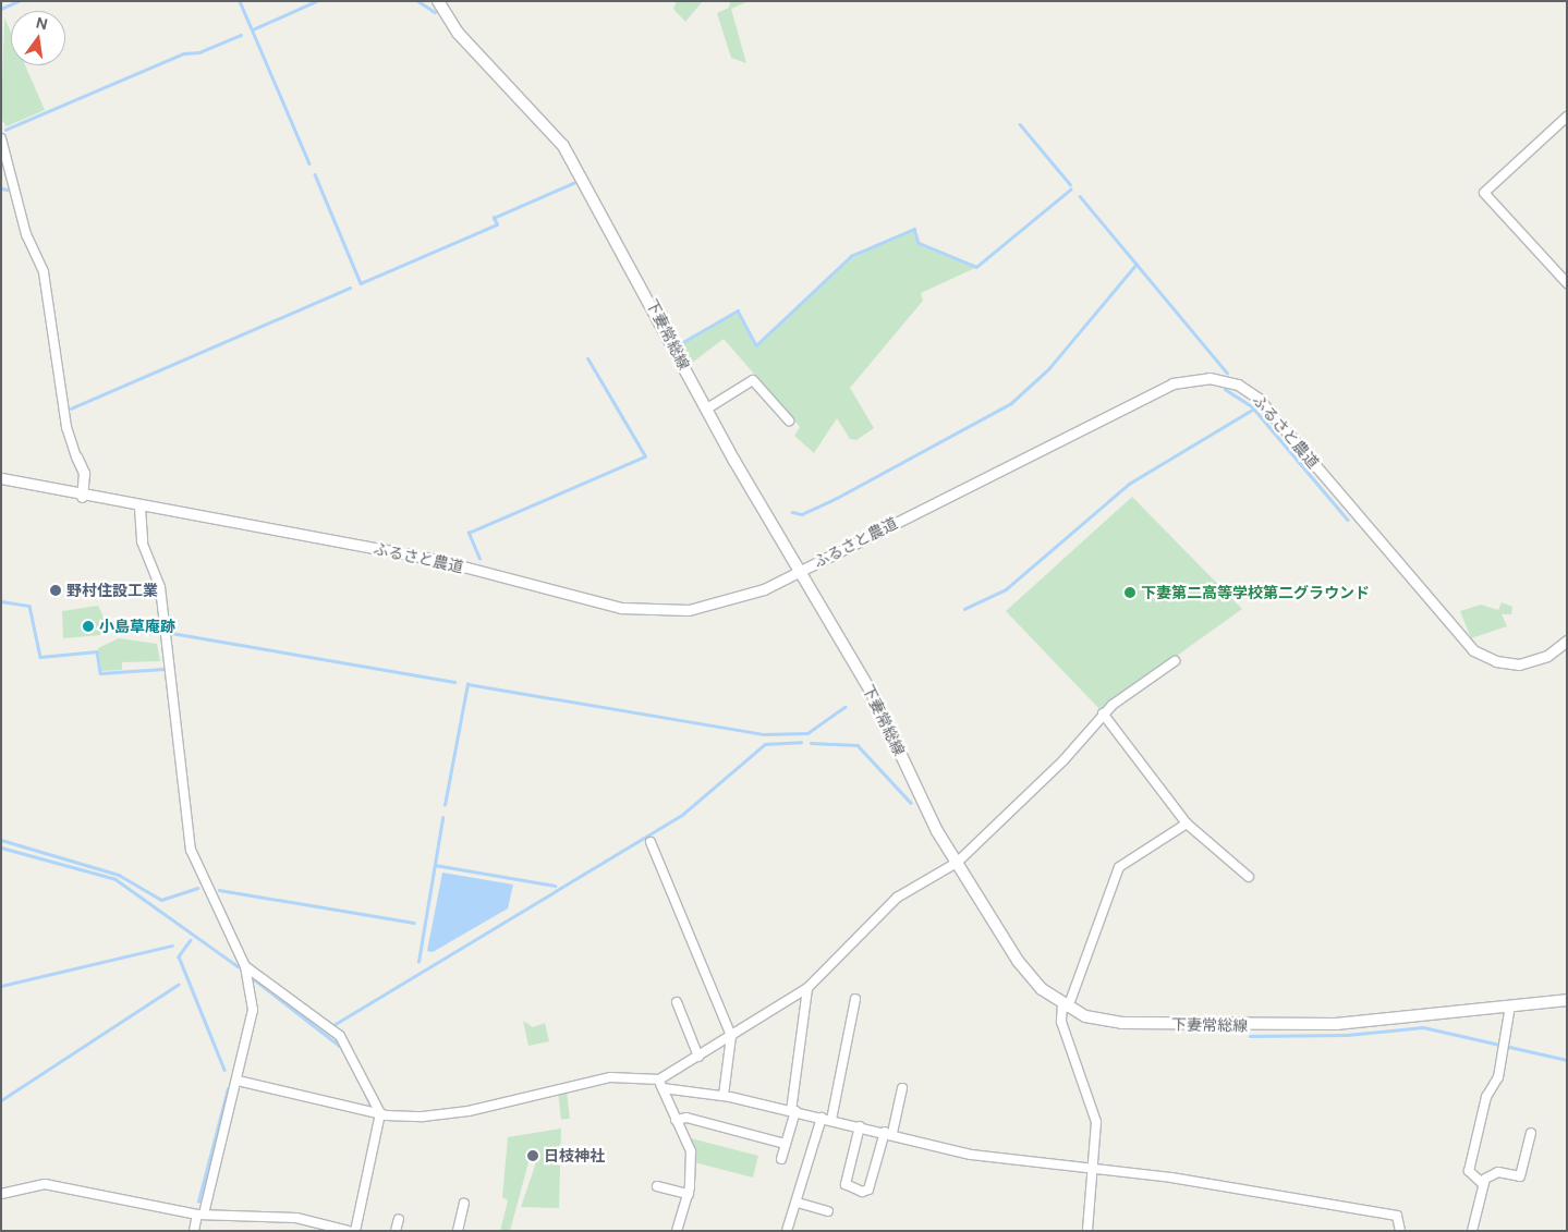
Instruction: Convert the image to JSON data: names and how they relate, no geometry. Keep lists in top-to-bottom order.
{
  "streets": {
    "main road": ["下妻常総線"],
    "street": ["ふるさと農道"]
  },
  "crossings": [
    ["下妻常総線", "ふるさと農道"]
  ],
  "places": [
    "野村住設工業",
    "下妻第二高等学校第二グラウンド",
    "小島草庵跡",
    "日枝神社"
  ],
  "north": "top"
}
